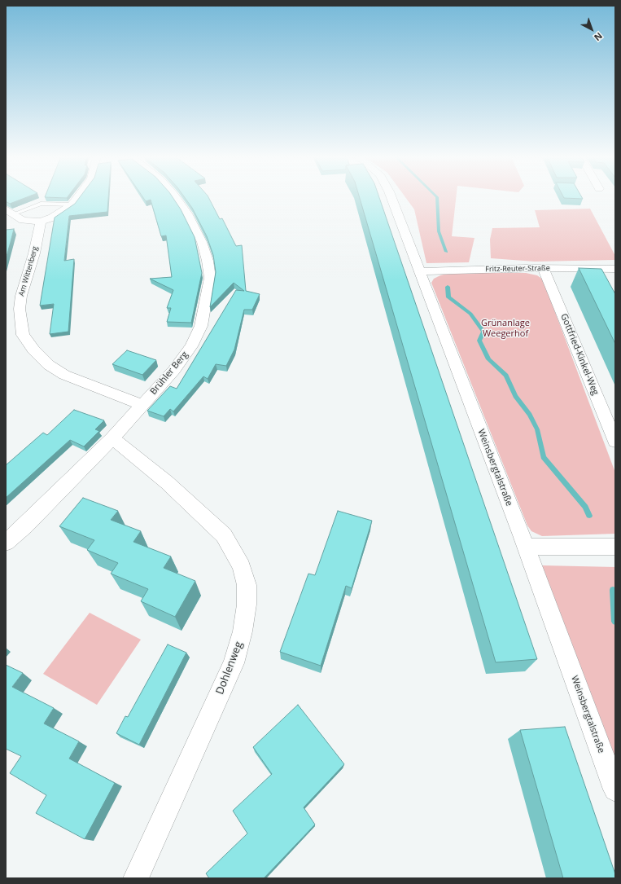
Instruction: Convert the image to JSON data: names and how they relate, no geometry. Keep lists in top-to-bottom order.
{
  "streets": {
    "street": [
      "Fritz-Reuter-Straße",
      "Am Wittenberg",
      "Gottfried-Kinkel-Weg",
      "Brühler Berg",
      "Weinsbergtalstraße",
      "Dohlenweg"
    ]
  },
  "crossings": [
    ["Fritz-Reuter-Straße", "Gottfried-Kinkel-Weg"],
    ["Fritz-Reuter-Straße", "Weinsbergtalstraße"],
    ["Am Wittenberg", "Brühler Berg"],
    ["Brühler Berg", "Dohlenweg"]
  ],
  "parks": ["Grünanlage Weegerhof"],
  "north": "bottom right"
}
